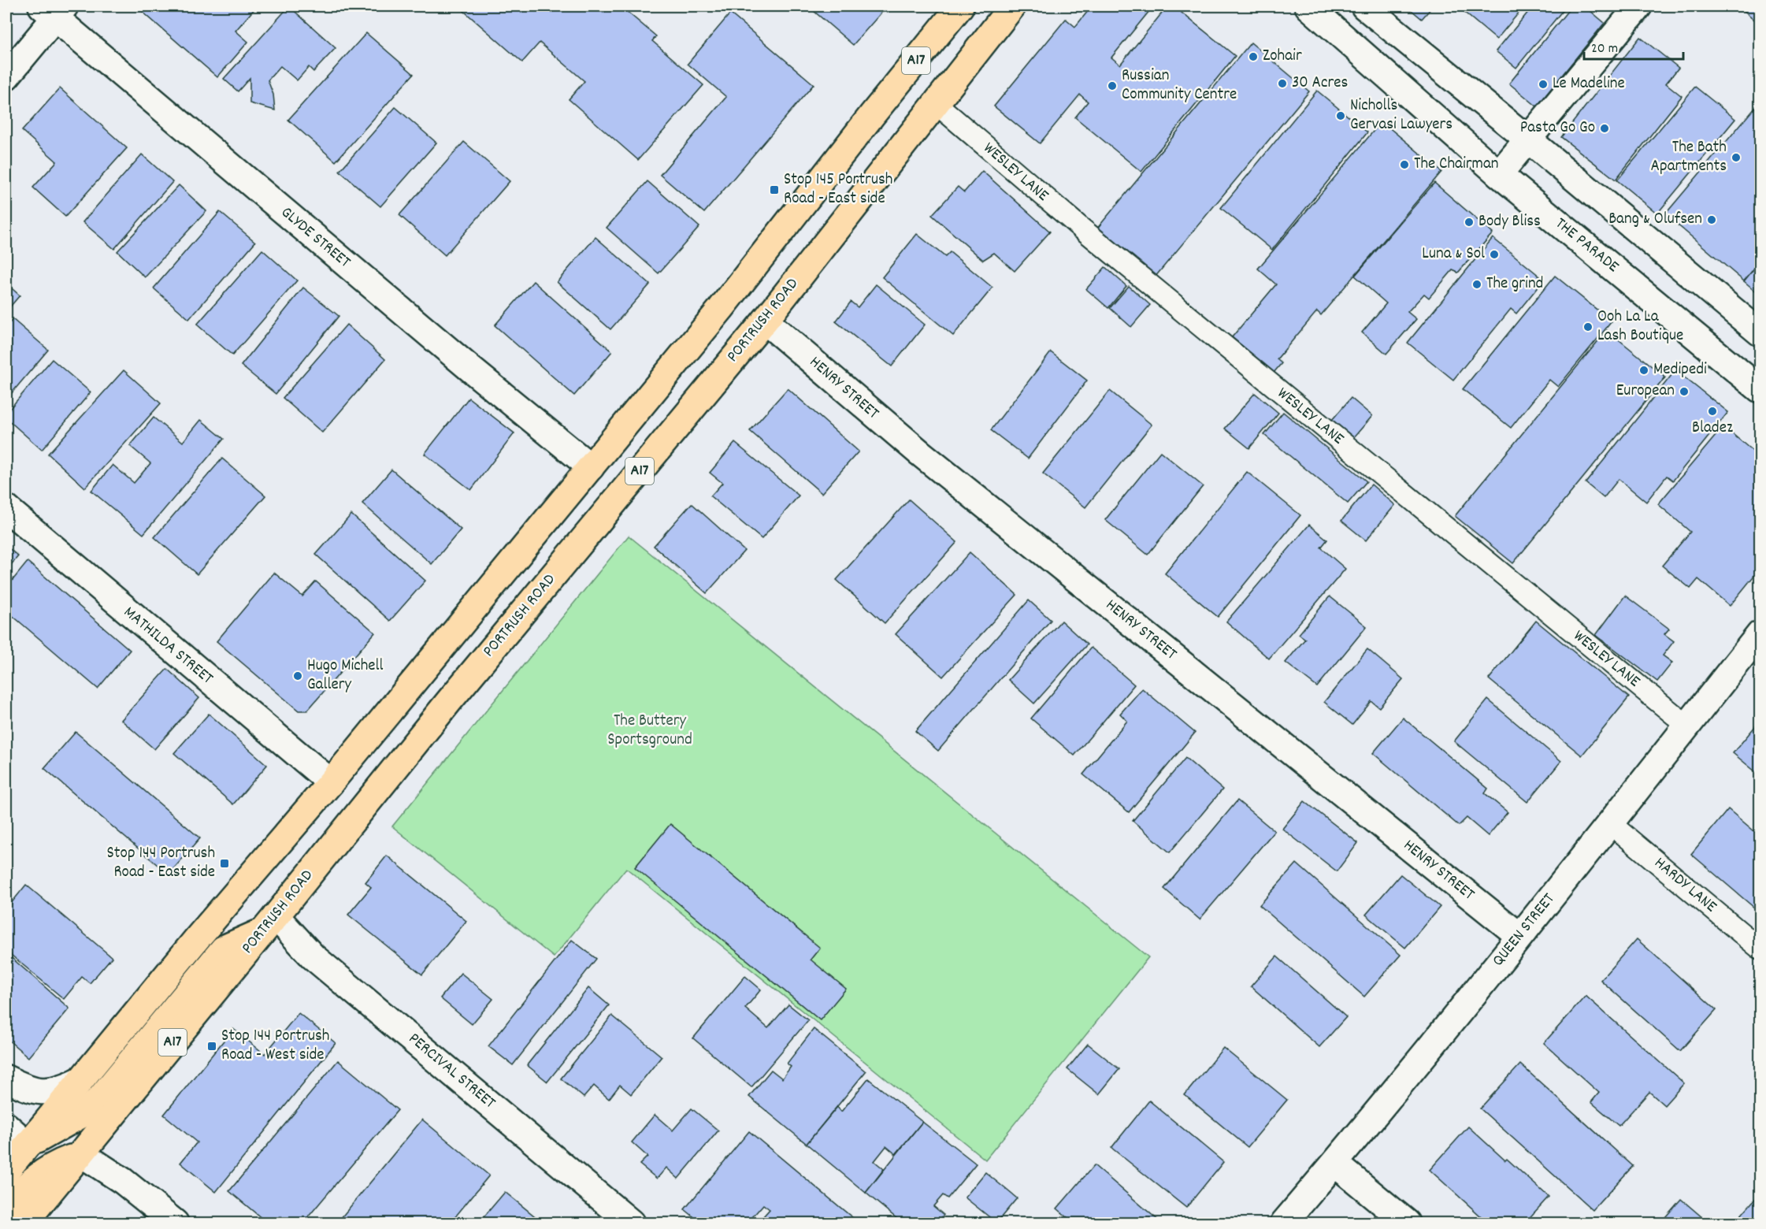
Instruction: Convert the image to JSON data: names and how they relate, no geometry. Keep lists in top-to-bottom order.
{
  "streets": {
    "highway": ["A17", "PORTRUSH ROAD"],
    "street": [
      "GLYDE STREET",
      "THE PARADE",
      "HENRY STREET",
      "MATHILDA STREET",
      "QUEEN STREET",
      "PERCIVAL STREET"
    ],
    "lane": ["WESLEY LANE", "HARDY LANE"]
  },
  "crossings": [
    ["A17", "GLYDE STREET"],
    ["A17", "MATHILDA STREET"],
    ["WESLEY LANE", "PORTRUSH ROAD"],
    ["WESLEY LANE", "QUEEN STREET"],
    ["PORTRUSH ROAD", "HENRY STREET"],
    ["PORTRUSH ROAD", "PERCIVAL STREET"],
    ["HENRY STREET", "QUEEN STREET"],
    ["HARDY LANE", "QUEEN STREET"]
  ],
  "parks": ["The Buttery Sportsground"],
  "places": {
    "other": [
      "Zohair",
      "30 Acres",
      "Le Madeline",
      "Russian Community Centre",
      "Nicholls Gervasi Lawyers",
      "Pasta Go Go",
      "The Bath Apartments",
      "The Chairman",
      "Bang & Olufsen",
      "Body Bliss",
      "Luna & Sol",
      "The grind",
      "Ooh La La Lash Boutique",
      "Medipedi",
      "European",
      "Bladez",
      "Hugo Michell Gallery"
    ],
    "transit": ["Stop 145 Portrush Road - East side", "Stop 144 Portrush Road - East side", "Stop 144 Portrush Road - West side"]
  },
  "scale_bar": "20 m"
}
